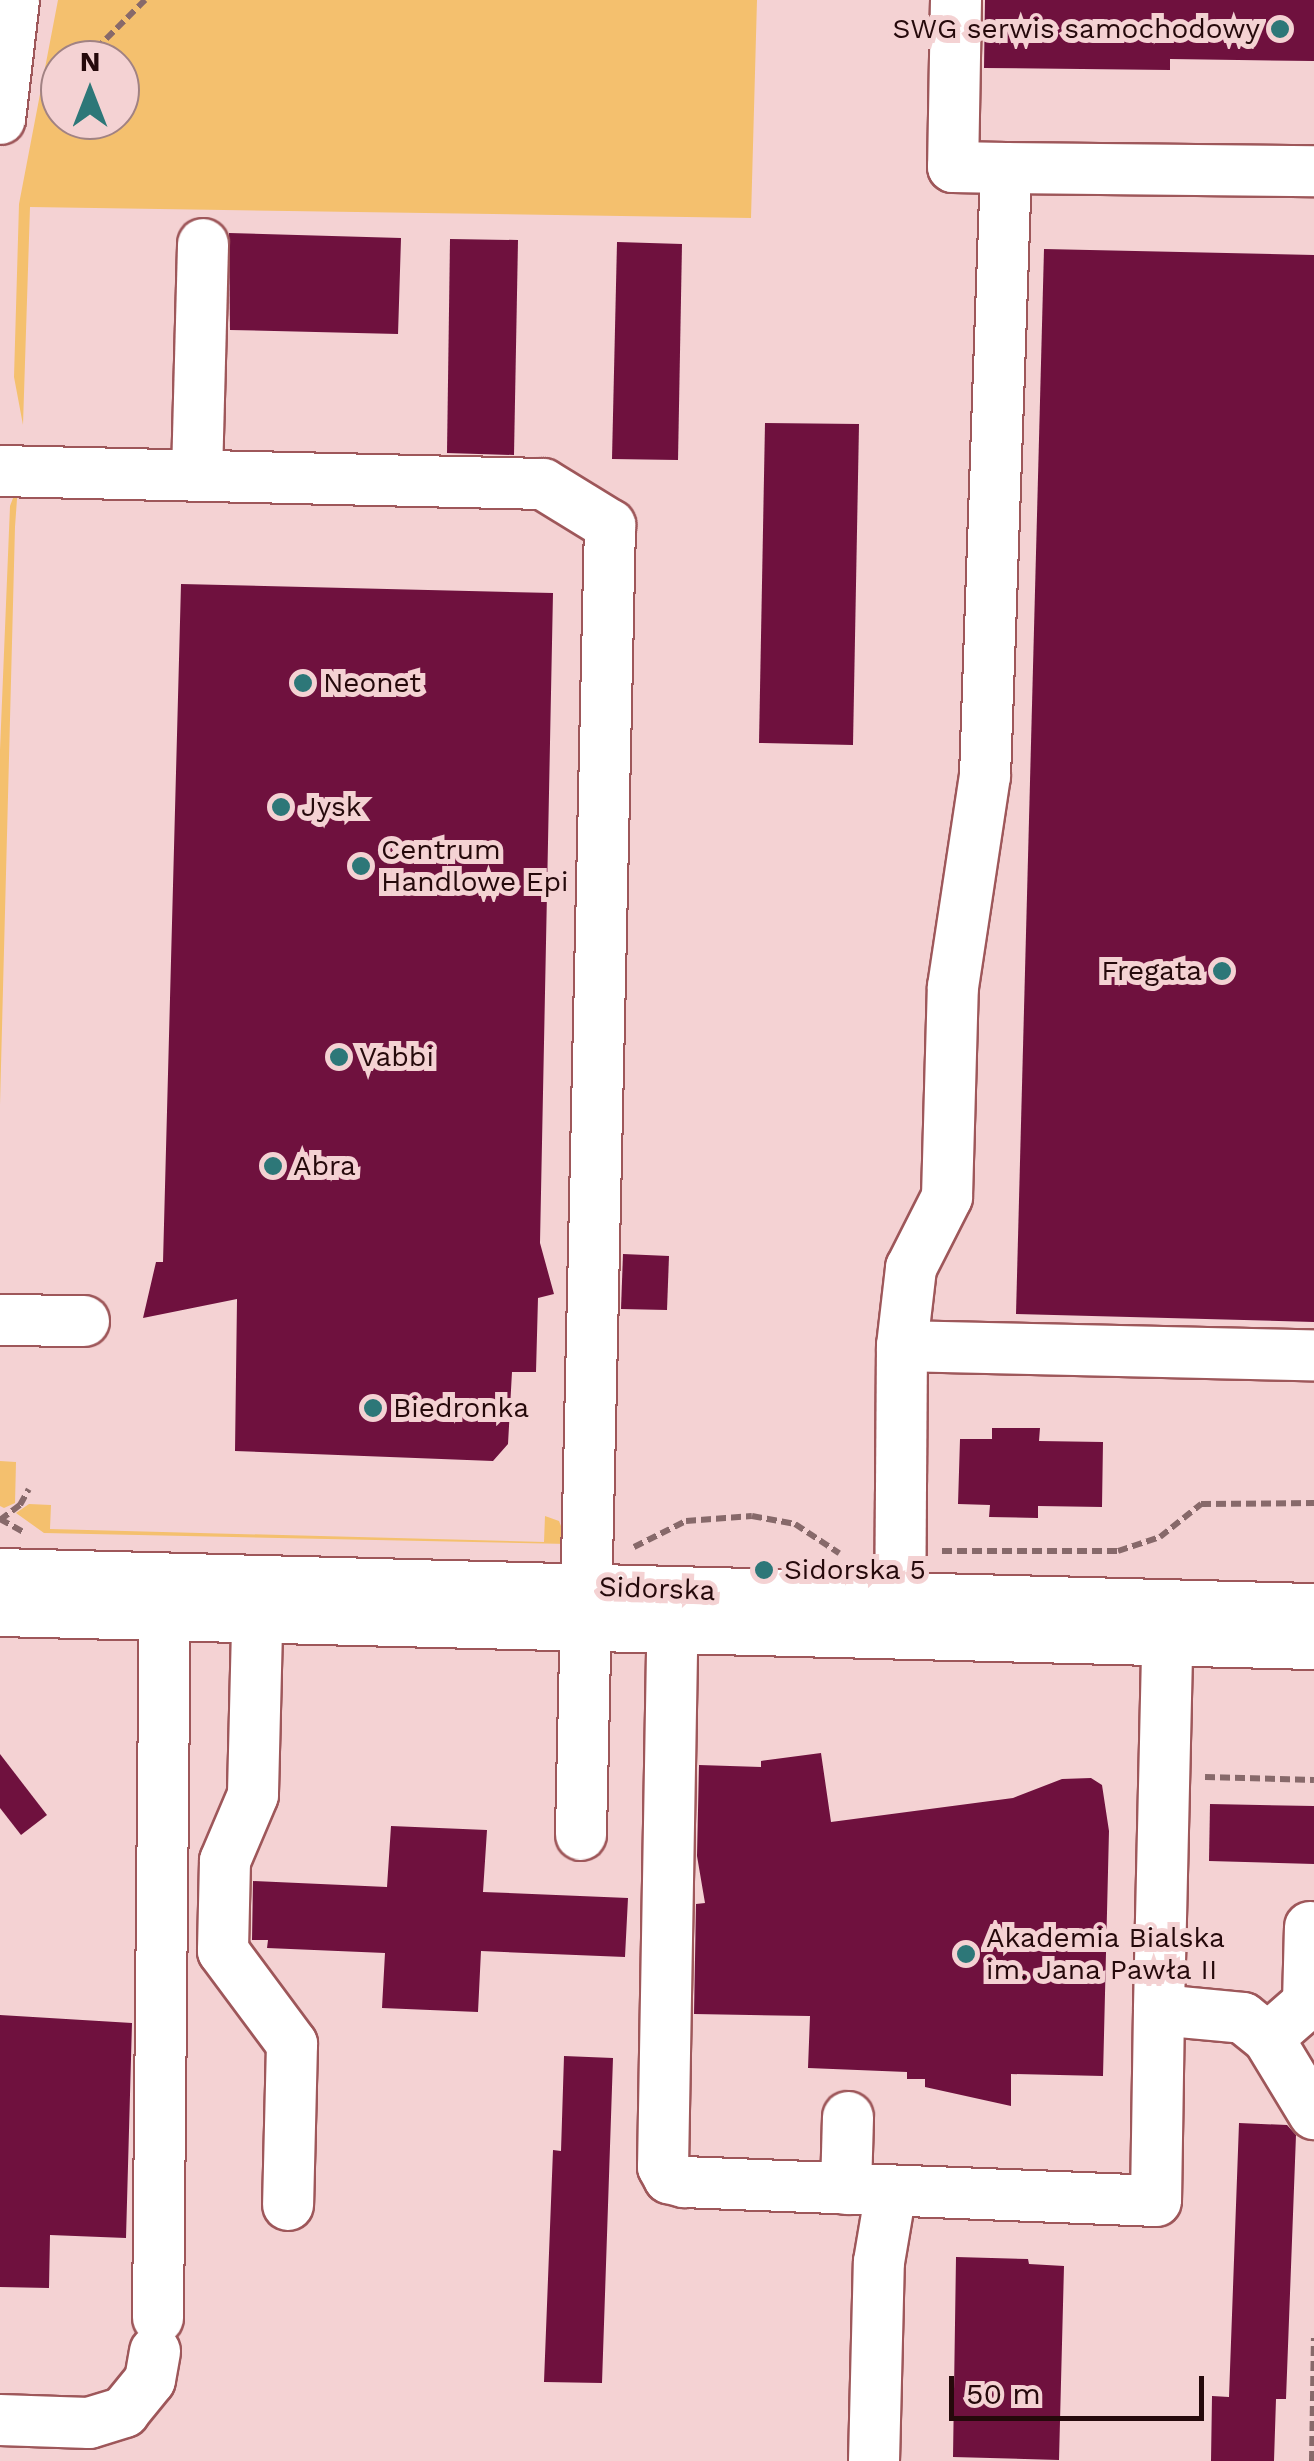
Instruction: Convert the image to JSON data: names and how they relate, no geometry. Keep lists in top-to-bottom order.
{
  "streets": {
    "street": ["Sidorska"]
  },
  "places": [
    "SWG serwis samochodowy",
    "Neonet",
    "Jysk",
    "Centrum Handlowe Epi",
    "Fregata",
    "Vabbi",
    "Abra",
    "Biedronka",
    "Sidorska 5",
    "Akademia Bialska im. Jana Pawła II"
  ],
  "scale_bar": "50 m",
  "north": "top"
}
